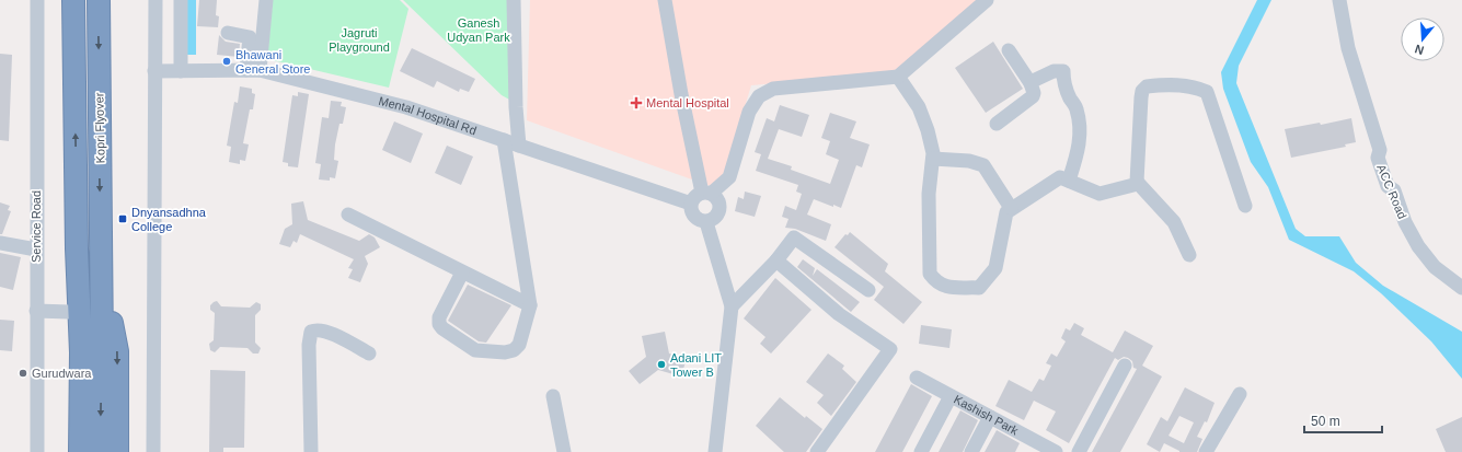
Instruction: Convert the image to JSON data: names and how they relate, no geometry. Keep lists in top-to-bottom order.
{
  "streets": {
    "highway": ["Kopri Flyover"],
    "street": [
      "Mental Hospital Rd",
      "ACC Road",
      "Service Road",
      "Kashish Park"
    ]
  },
  "parks": ["Ganesh Udyan Park", "Jagruti Playground"],
  "places": {
    "other": ["Bhawani General Store", "Adani LIT Tower B", "Gurudwara"],
    "health": ["Mental Hospital"],
    "transit": ["Dnyansadhna College"]
  },
  "scale_bar": "50 m",
  "north": "bottom"
}
